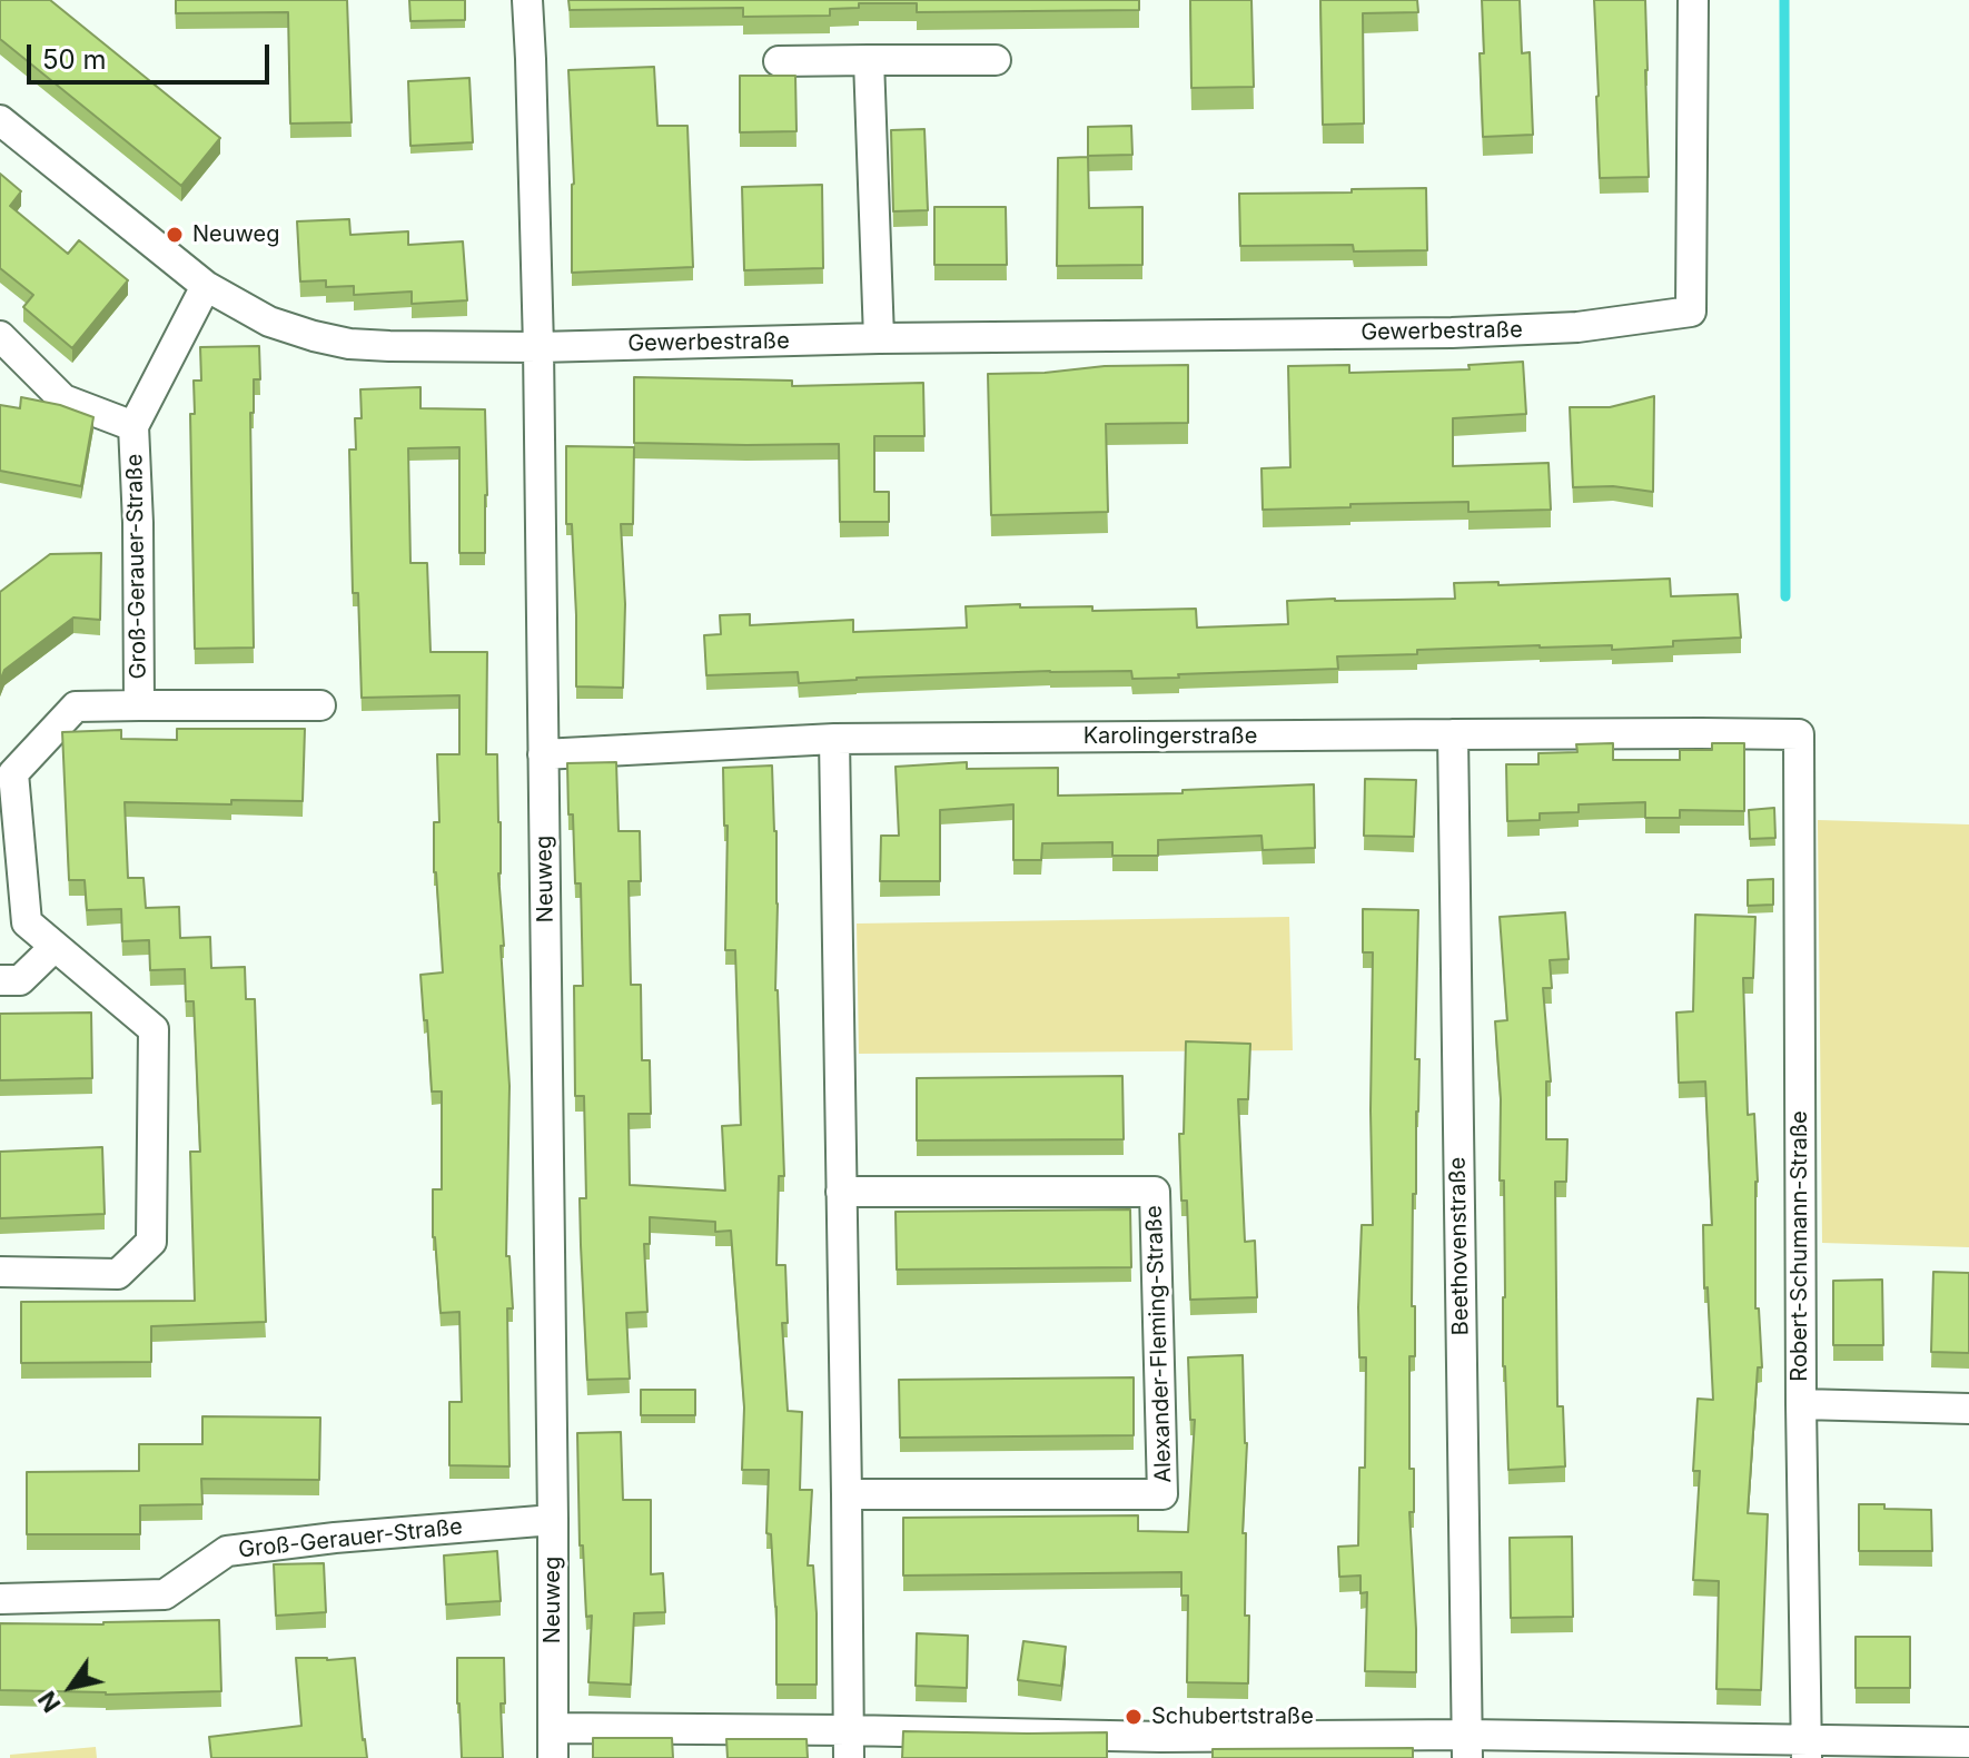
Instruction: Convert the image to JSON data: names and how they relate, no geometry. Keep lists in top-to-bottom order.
{
  "streets": {
    "street": [
      "Gewerbestraße",
      "Groß-Gerauer-Straße",
      "Karolingerstraße",
      "Neuweg",
      "Beethovenstraße",
      "Robert-Schumann-Straße",
      "Alexander-Fleming-Straße"
    ]
  },
  "crossings": [
    ["Gewerbestraße", "Groß-Gerauer-Straße"],
    ["Gewerbestraße", "Neuweg"],
    ["Groß-Gerauer-Straße", "Neuweg"],
    ["Karolingerstraße", "Neuweg"],
    ["Karolingerstraße", "Beethovenstraße"],
    ["Karolingerstraße", "Robert-Schumann-Straße"]
  ],
  "places": ["Neuweg", "Schubertstraße"],
  "scale_bar": "50 m",
  "north": "bottom left"
}
